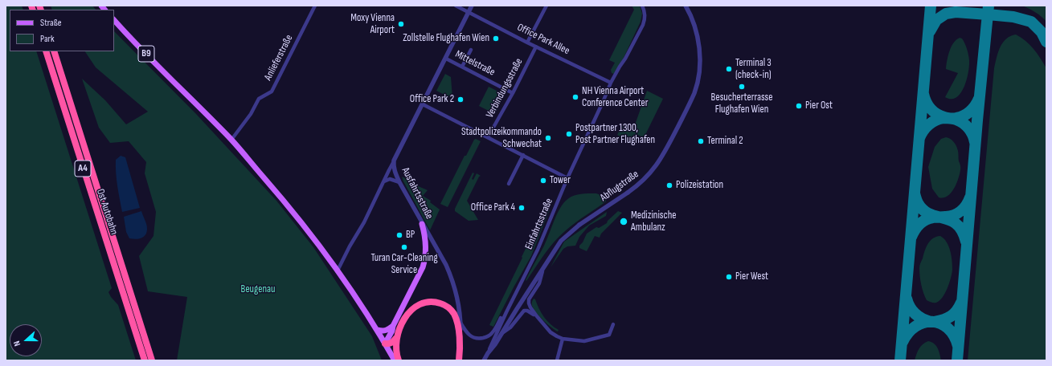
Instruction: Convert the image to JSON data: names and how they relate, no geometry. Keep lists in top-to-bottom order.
{
  "streets": {
    "highway": ["A4", "Ost Autobahn"],
    "main road": ["B9"],
    "street": [
      "Office Park Allee",
      "Anlieferstraße",
      "Mittelstraße",
      "Verbindungsstraße",
      "Abflugstraße",
      "Ausfahrtsstraße",
      "Einfahrtsstraße"
    ]
  },
  "crossings": [
    ["Office Park Allee", "Verbindungsstraße"],
    ["Office Park Allee", "Ausfahrtsstraße"],
    ["Office Park Allee", "Einfahrtsstraße"],
    ["B9", "Anlieferstraße"],
    ["Mittelstraße", "Verbindungsstraße"],
    ["Mittelstraße", "Ausfahrtsstraße"],
    ["Abflugstraße", "Einfahrtsstraße"]
  ],
  "parks": ["Beugenau"],
  "places": [
    "Moxy Vienna Airport",
    "Zollstelle Flughafen Wien",
    "Terminal 3 (check-in)",
    "Besucherterrasse Flughafen Wien",
    "NH Vienna Airport Conference Center",
    "Office Park 2",
    "Pier Ost",
    "Postpartner 1300, Post Partner Flughafen",
    "Stadtpolizeikommando Schwechat",
    "Terminal 2",
    "Tower",
    "Polizeistation",
    "Office Park 4",
    "Medizinische Ambulanz",
    "BP",
    "Turan Car-Cleaning Service",
    "Pier West"
  ],
  "legend": ["Straße", "Park"],
  "north": "left"
}
